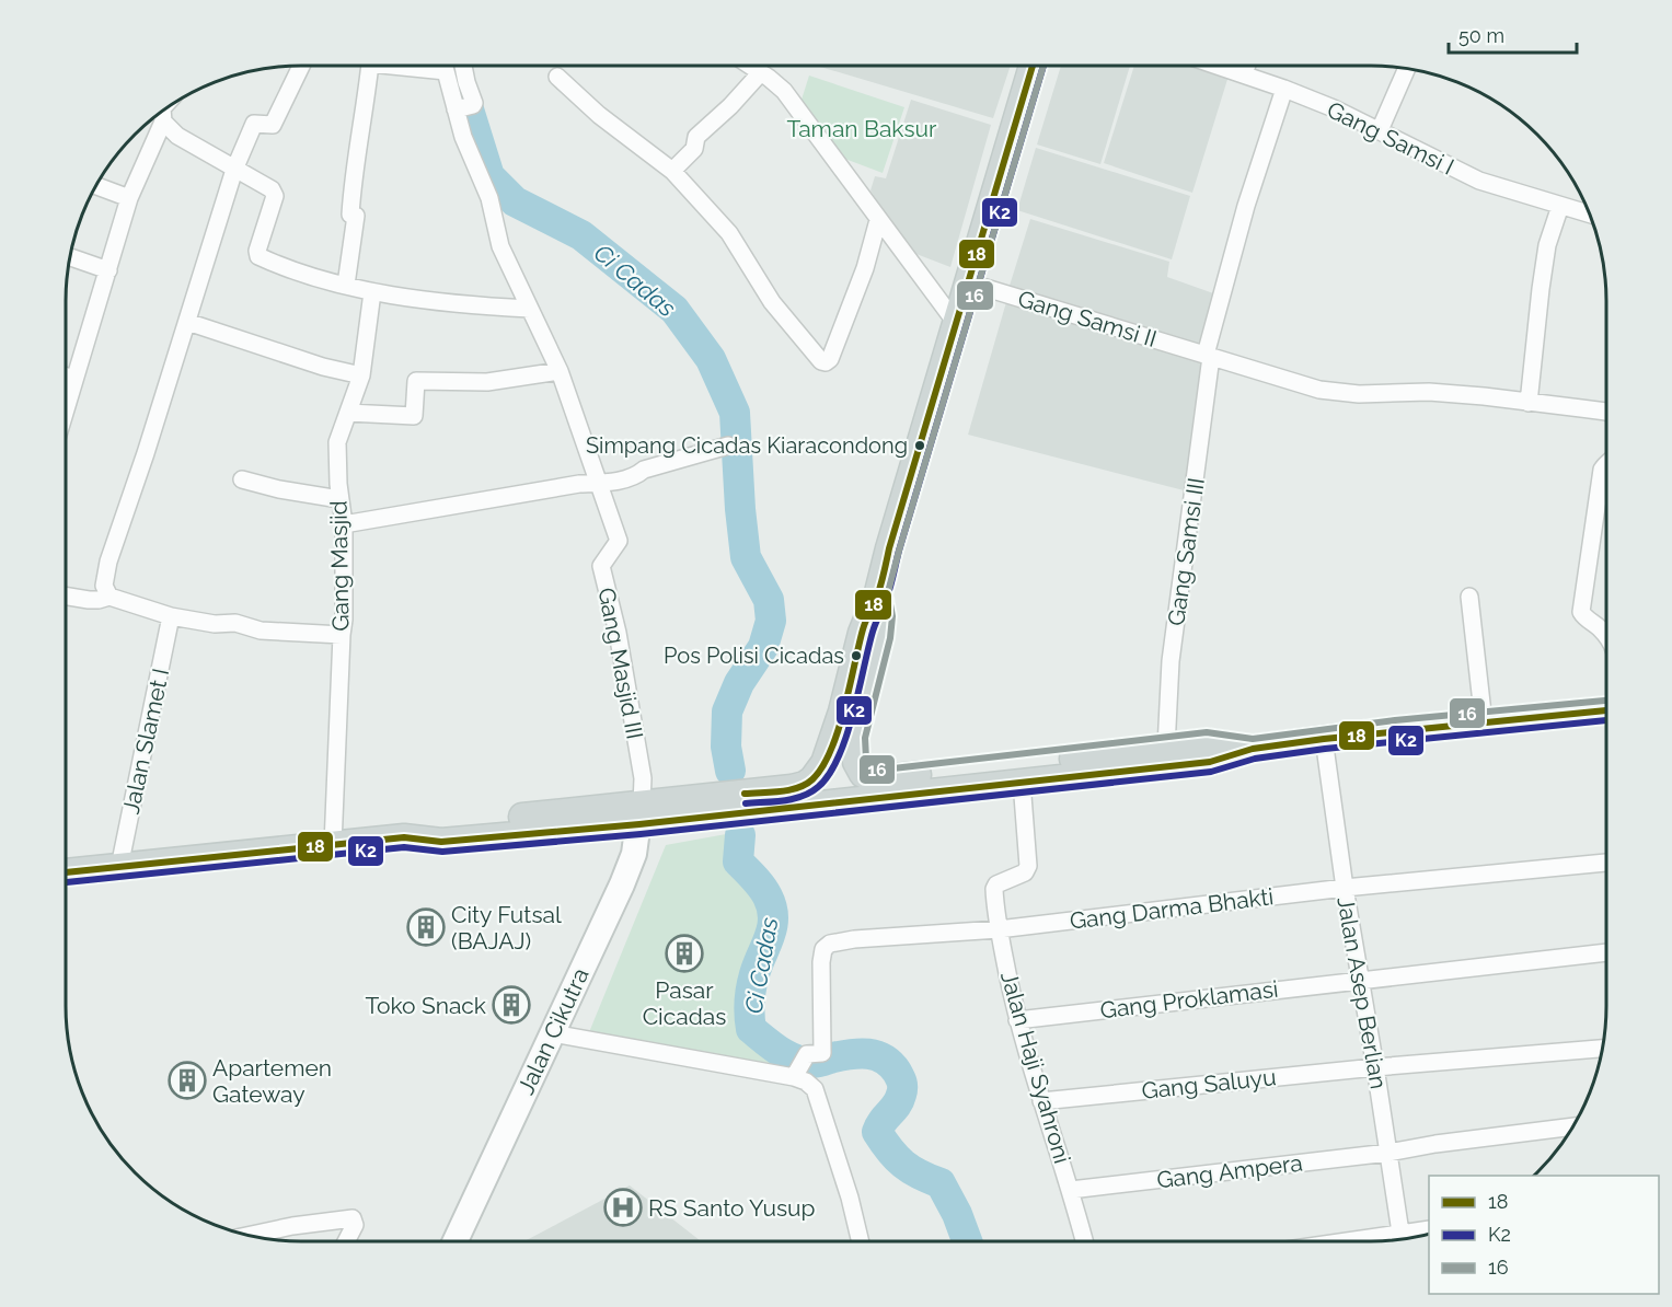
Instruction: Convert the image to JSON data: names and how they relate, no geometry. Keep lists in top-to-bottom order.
{
  "streets": {
    "main road": ["Jalan Cikutra"],
    "street": [
      "Gang Samsi I",
      "Gang Samsi II",
      "Gang Samsi III",
      "Gang Masjid",
      "Gang Masjid III",
      "Jalan Slamet I",
      "Gang Darma Bhakti",
      "Jalan Asep Berlian",
      "Gang Proklamasi",
      "Jalan Haji Syahroni",
      "Gang Saluyu",
      "Gang Ampera"
    ]
  },
  "crossings": [
    ["Gang Samsi I", "Gang Samsi III"],
    ["Gang Samsi II", "Gang Samsi III"],
    ["Gang Masjid III", "Jalan Cikutra"],
    ["Gang Darma Bhakti", "Jalan Asep Berlian"],
    ["Gang Darma Bhakti", "Jalan Haji Syahroni"],
    ["Jalan Asep Berlian", "Gang Proklamasi"],
    ["Jalan Asep Berlian", "Gang Saluyu"],
    ["Jalan Asep Berlian", "Gang Ampera"],
    ["Gang Proklamasi", "Jalan Haji Syahroni"],
    ["Jalan Haji Syahroni", "Gang Saluyu"],
    ["Jalan Haji Syahroni", "Gang Ampera"]
  ],
  "water": ["Ci Cadas"],
  "parks": ["Taman Baksur"],
  "places": {
    "other": ["Simpang Cicadas Kiaracondong", "Pos Polisi Cicadas"],
    "building": [
      "City Futsal (BAJAJ)",
      "Pasar Cicadas",
      "Toko Snack",
      "Apartemen Gateway"
    ],
    "hospital": ["RS Santo Yusup"]
  },
  "lines": ["transit line 18", "transit line K2", "transit line 16"],
  "legend": ["18", "K2", "16"],
  "scale_bar": "50 m"
}
